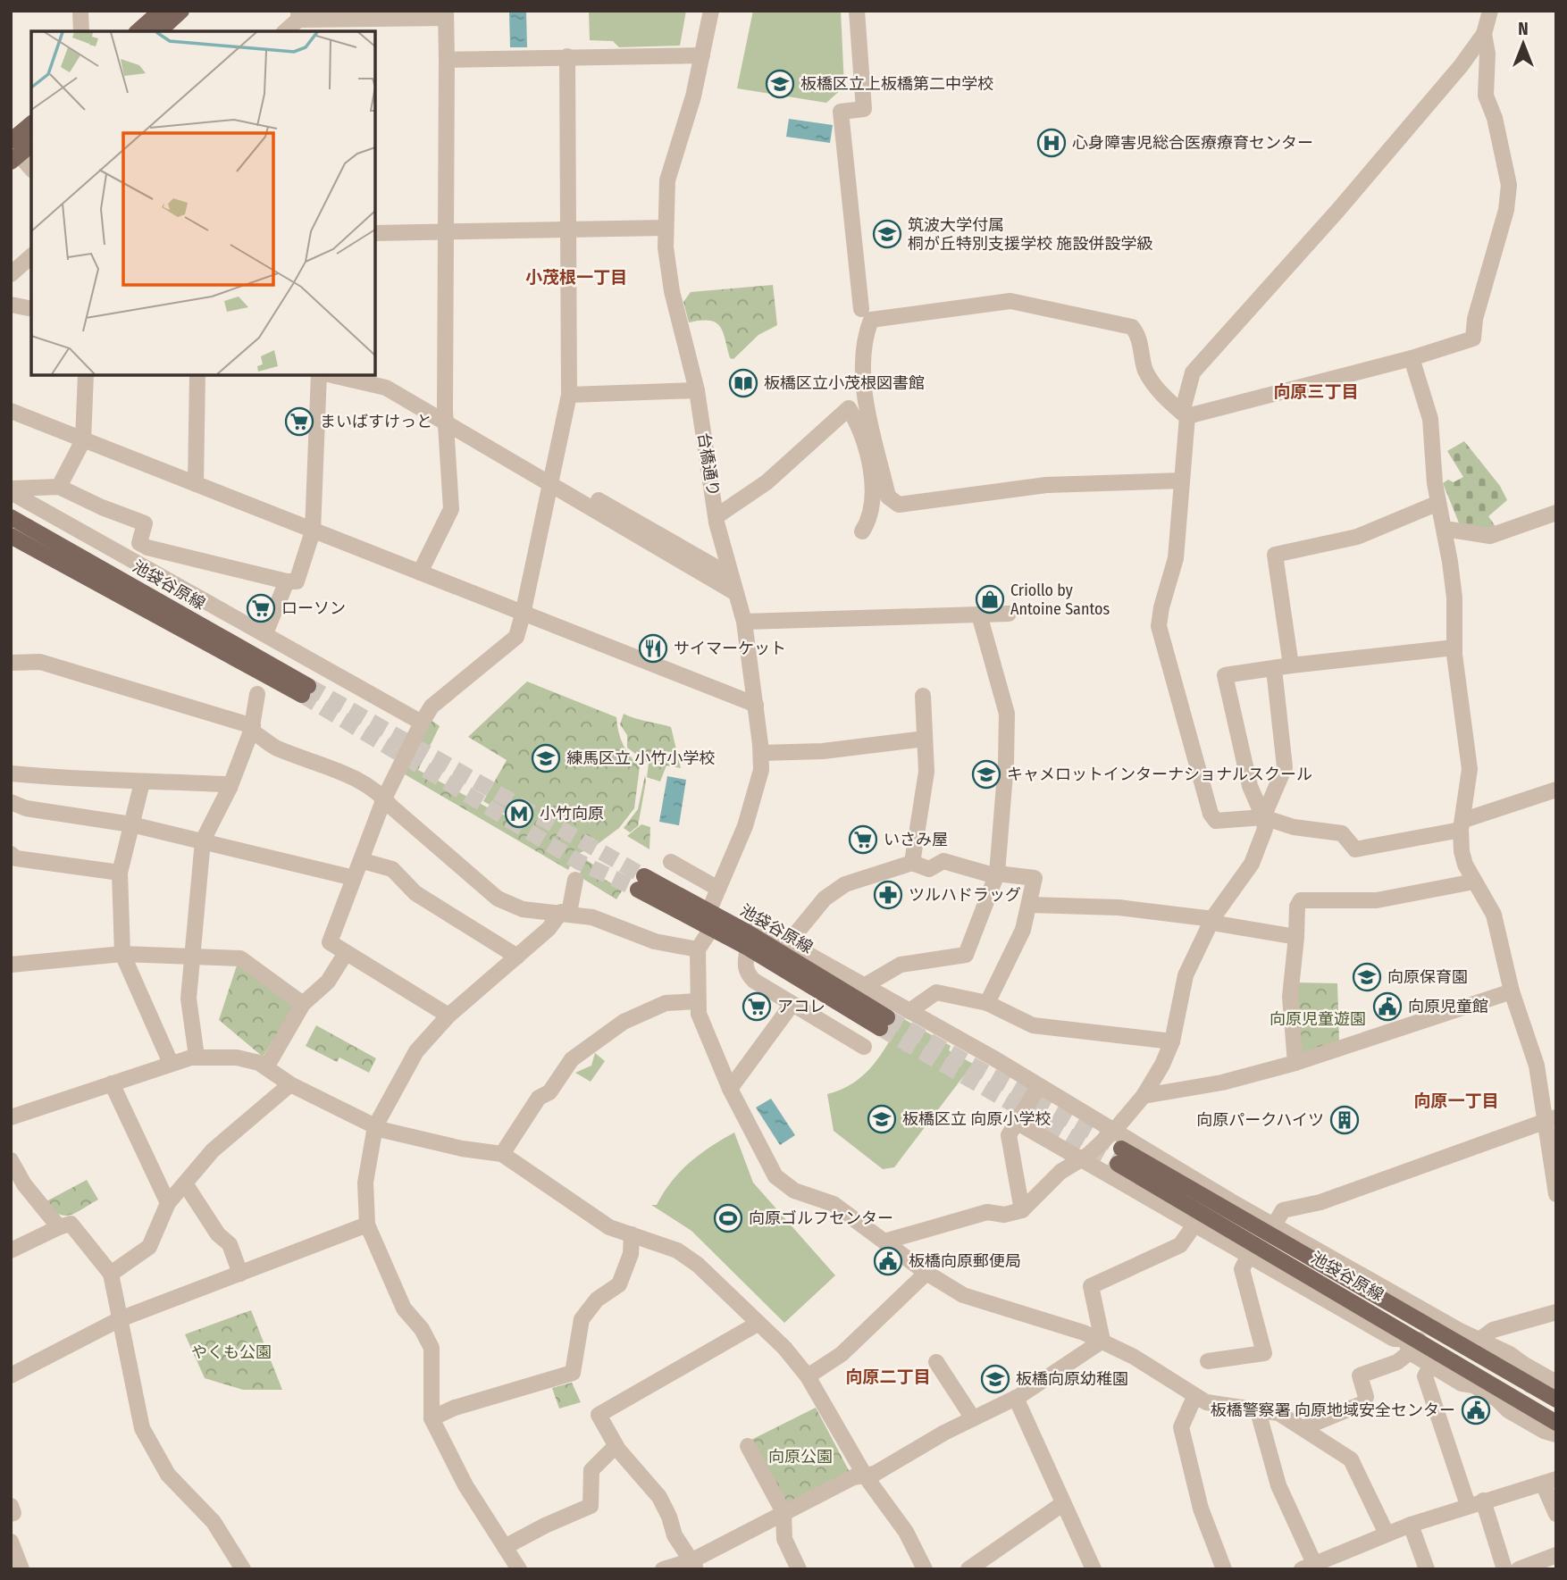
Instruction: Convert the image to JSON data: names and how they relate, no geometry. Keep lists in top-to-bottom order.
{
  "streets": {
    "main road": ["池袋谷原線"],
    "street": ["台橋通り"]
  },
  "crossings": [
    ["台橋通り", "池袋谷原線"]
  ],
  "districts": [
    "小茂根一丁目",
    "向原三丁目",
    "向原一丁目",
    "向原二丁目"
  ],
  "parks": ["向原児童遊園", "やくも公園", "向原公園"],
  "places": {
    "school or university": [
      "板橋区立上板橋第二中学校",
      "筑波大学付属 桐が丘特別支援学校 施設併設学級",
      "練馬区立 小竹小学校",
      "キャメロットインターナショナルスクール",
      "向原保育園",
      "板橋区立 向原小学校",
      "板橋向原幼稚園"
    ],
    "hospital": ["心身障害児総合医療療育センター"],
    "library": ["板橋区立小茂根図書館"],
    "supermarket": [
      "まいばすけっと",
      "ローソン",
      "いさみ屋",
      "アコレ"
    ],
    "shop": ["Criollo by Antoine Santos"],
    "restaurant": ["サイマーケット"],
    "metro station": ["小竹向原"],
    "pharmacy": ["ツルハドラッグ"],
    "public building": ["向原児童館", "板橋向原郵便局", "板橋警察署 向原地域安全センター"],
    "building": ["向原パークハイツ"],
    "sports": ["向原ゴルフセンター"]
  },
  "north": "top"
}
